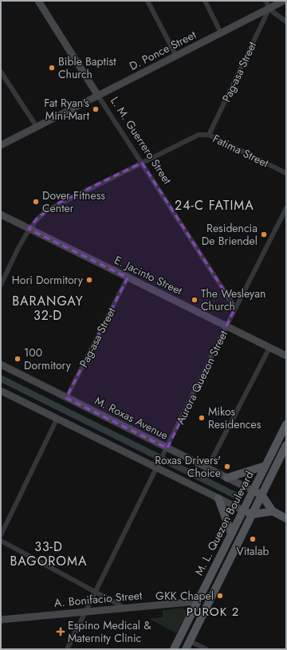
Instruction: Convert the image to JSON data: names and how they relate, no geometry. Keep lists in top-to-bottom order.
{
  "streets": {
    "main road": ["M. L. Quezon Boulevard"],
    "street": [
      "D. Ponce Street",
      "Pag-asa Street",
      "L. M. Guerrero Street",
      "Fatima Street",
      "E. Jacinto Street",
      "Aurora Quezon Street",
      "M. Roxas Avenue",
      "A. Bonifacio Street"
    ]
  },
  "crossings": [
    ["D. Ponce Street", "Pag-asa Street"],
    ["D. Ponce Street", "L. M. Guerrero Street"],
    ["Pag-asa Street", "Fatima Street"],
    ["Pag-asa Street", "E. Jacinto Street"],
    ["Pag-asa Street", "M. Roxas Avenue"],
    ["L. M. Guerrero Street", "Fatima Street"],
    ["L. M. Guerrero Street", "Aurora Quezon Street"],
    ["Fatima Street", "E. Jacinto Street"],
    ["E. Jacinto Street", "Aurora Quezon Street"],
    ["Aurora Quezon Street", "M. Roxas Avenue"],
    ["Aurora Quezon Street", "A. Bonifacio Street"],
    ["M. Roxas Avenue", "M. L. Quezon Boulevard"],
    ["M. L. Quezon Boulevard", "A. Bonifacio Street"]
  ],
  "districts": [
    "24-C FATIMA",
    "BARANGAY 32-D",
    "33-D BAGOROMA",
    "PUROK 2"
  ],
  "places": {
    "other": [
      "Bible Baptist Church",
      "Fat Ryan's Mini-Mart",
      "Dover Fitness Center",
      "Residencia De Briendel",
      "Hori Dormitory",
      "The Wesleyan Church",
      "100 Dormitory",
      "Mikos Residences",
      "Roxas Drivers' Choice",
      "Vitalab",
      "GKK Chapel"
    ],
    "health": ["Espino Medical & Maternity Clinic"]
  }
}
